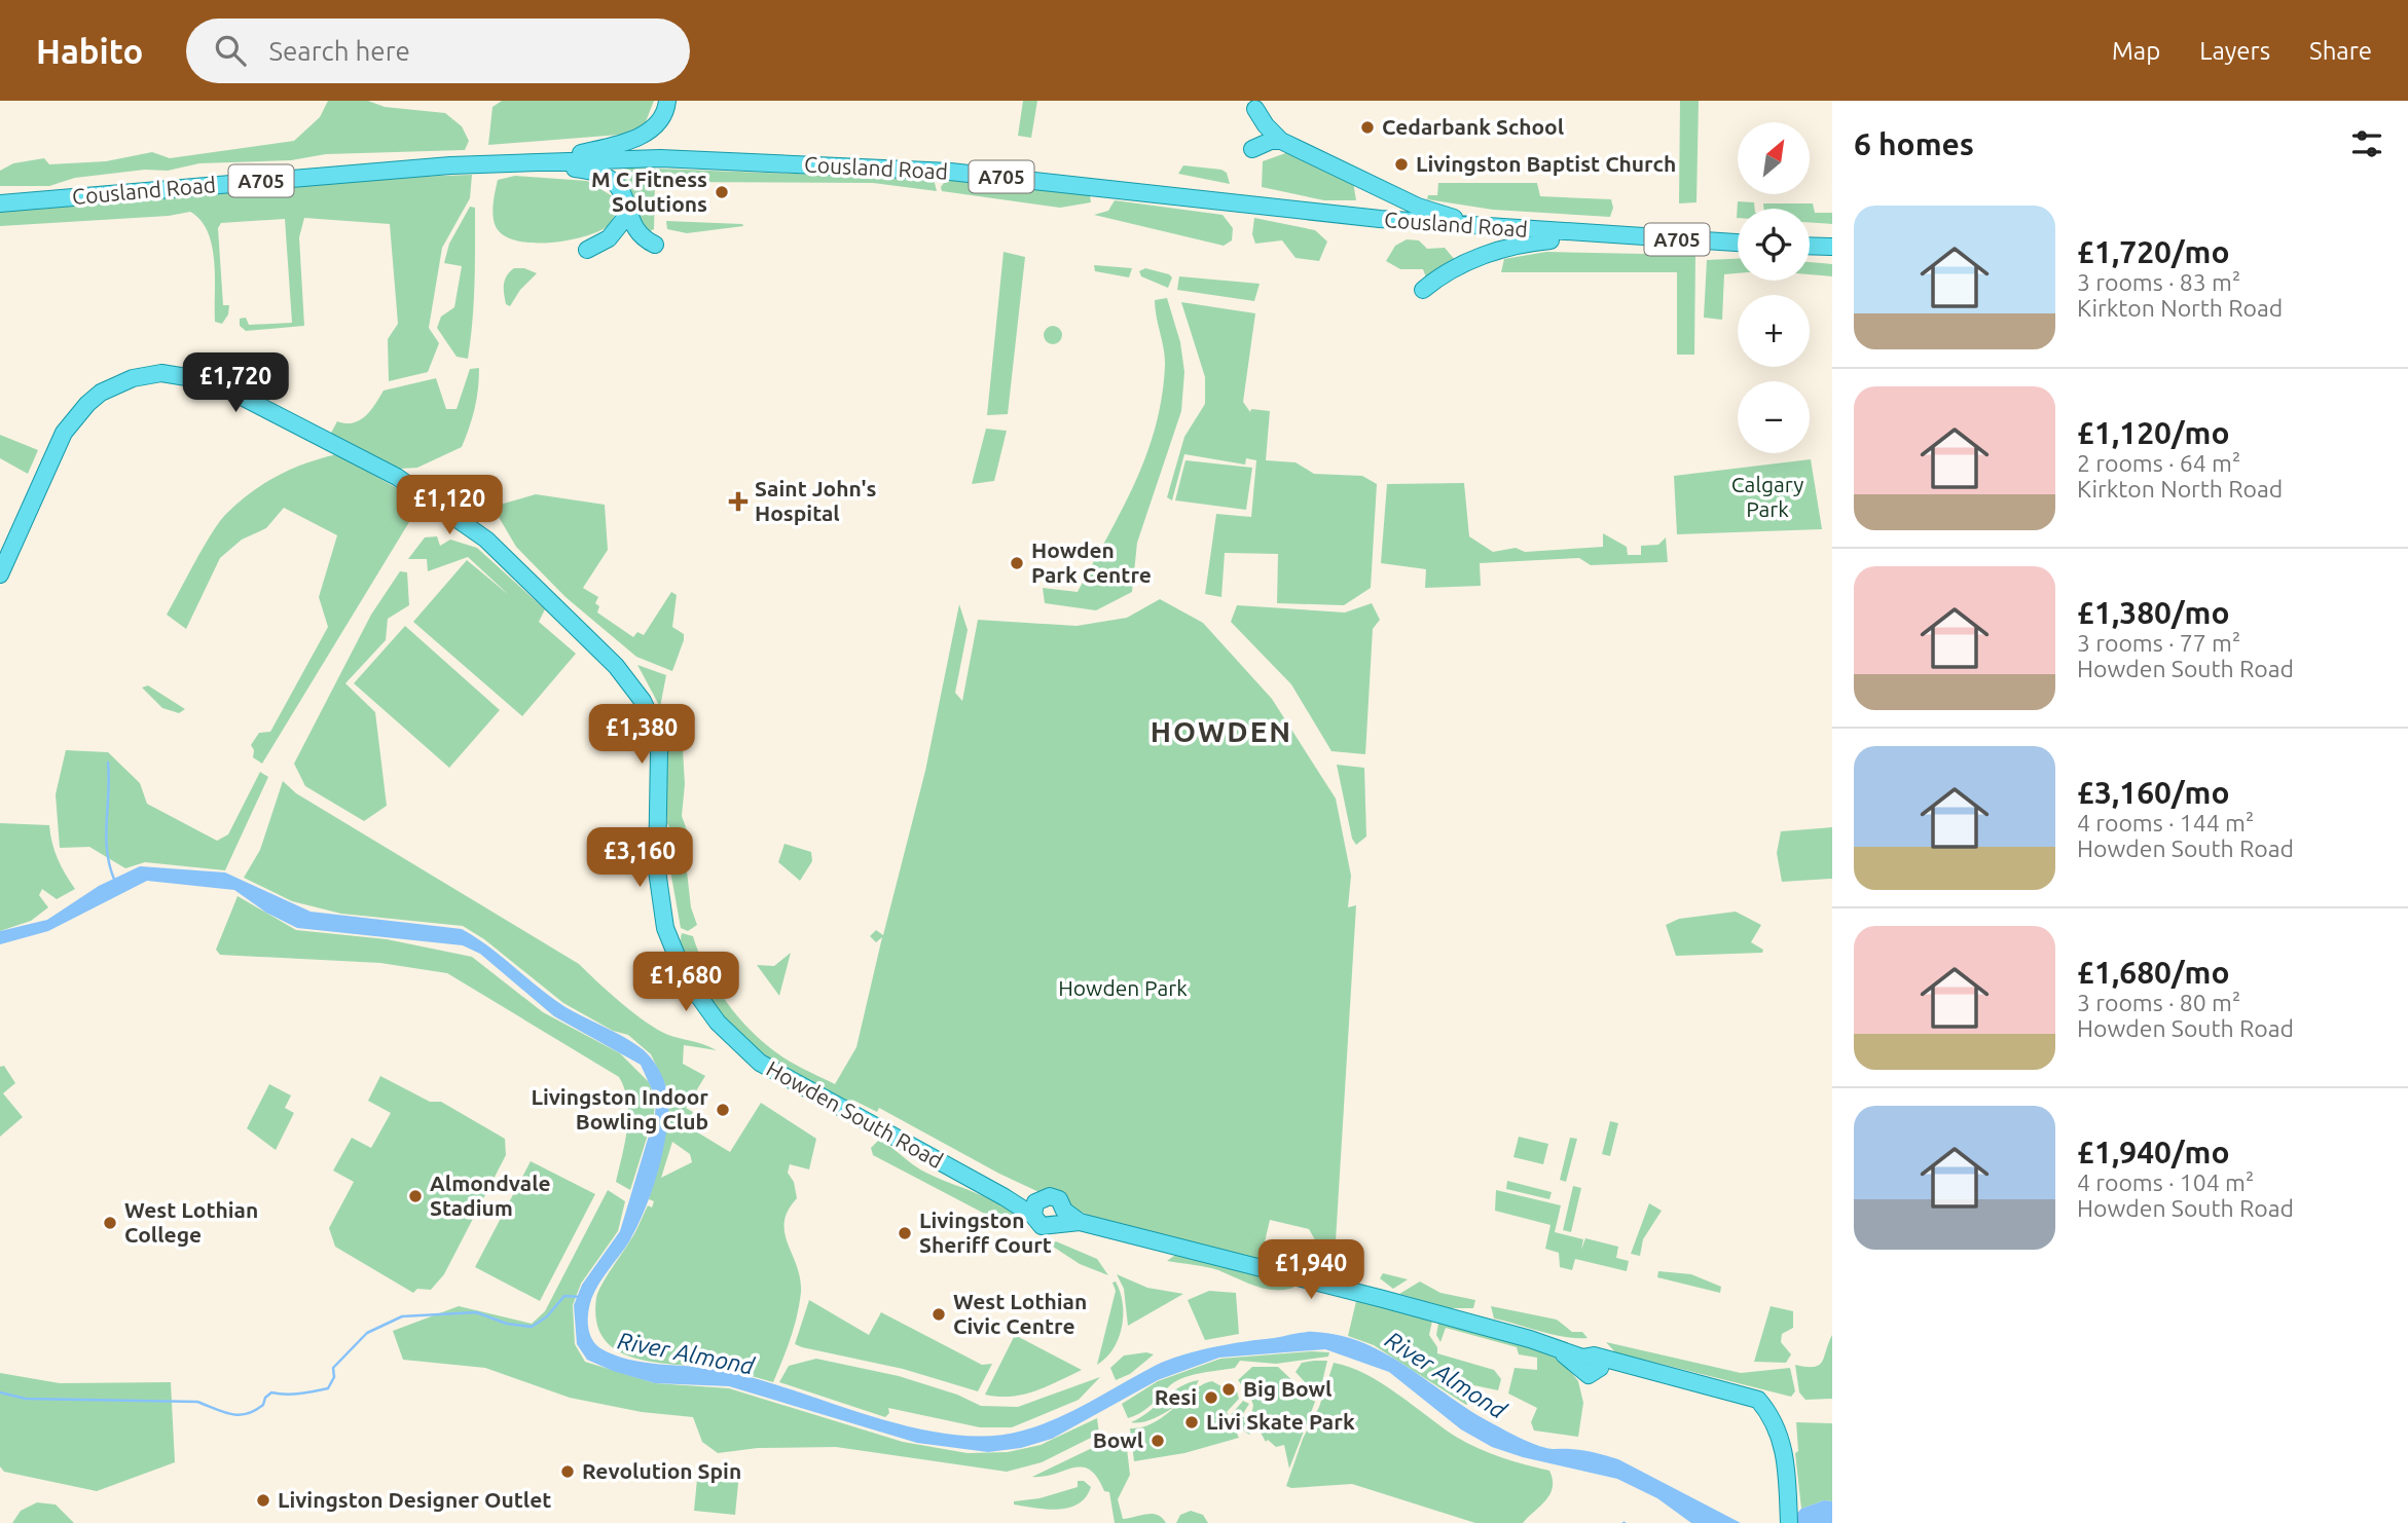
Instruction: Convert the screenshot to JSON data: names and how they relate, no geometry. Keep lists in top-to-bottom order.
{
  "streets": {
    "main road": ["Cousland Road", "A705", "Howden South Road"]
  },
  "crossings": [
    ["Cousland Road", "A705"]
  ],
  "districts": ["HOWDEN"],
  "water": ["River Almond"],
  "parks": ["Calgary Park", "Howden Park"],
  "places": {
    "other": [
      "Cedarbank School",
      "Livingston Baptist Church",
      "M C Fitness Solutions",
      "Howden Park Centre",
      "Livingston Indoor Bowling Club",
      "Almondvale Stadium",
      "West Lothian College",
      "Livingston Sheriff Court",
      "West Lothian Civic Centre",
      "Big Bowl",
      "Resi",
      "Livi Skate Park",
      "Bowl",
      "Revolution Spin",
      "Livingston Designer Outlet"
    ],
    "health": ["Saint John's Hospital"]
  },
  "north": "top right",
  "page": {
    "header": "Habito",
    "search": "Search here",
    "nav": ["Map", "Layers", "Share"],
    "heading": "6 homes",
    "map_buttons": ["+", "−"],
    "list": [
      {
        "name": "£1,720/mo",
        "note": "3 rooms · 83 m² · Kirkton North Road"
      },
      {
        "name": "£1,120/mo",
        "note": "2 rooms · 64 m² · Kirkton North Road"
      },
      {
        "name": "£1,380/mo",
        "note": "3 rooms · 77 m² · Howden South Road"
      },
      {
        "name": "£3,160/mo",
        "note": "4 rooms · 144 m² · Howden South Road"
      },
      {
        "name": "£1,680/mo",
        "note": "3 rooms · 80 m² · Howden South Road"
      },
      {
        "name": "£1,940/mo",
        "note": "4 rooms · 104 m² · Howden South Road"
      }
    ],
    "price": [
      "£1,720",
      "£1,120",
      "£1,380",
      "£3,160",
      "£1,680",
      "£1,940"
    ]
  }
}
